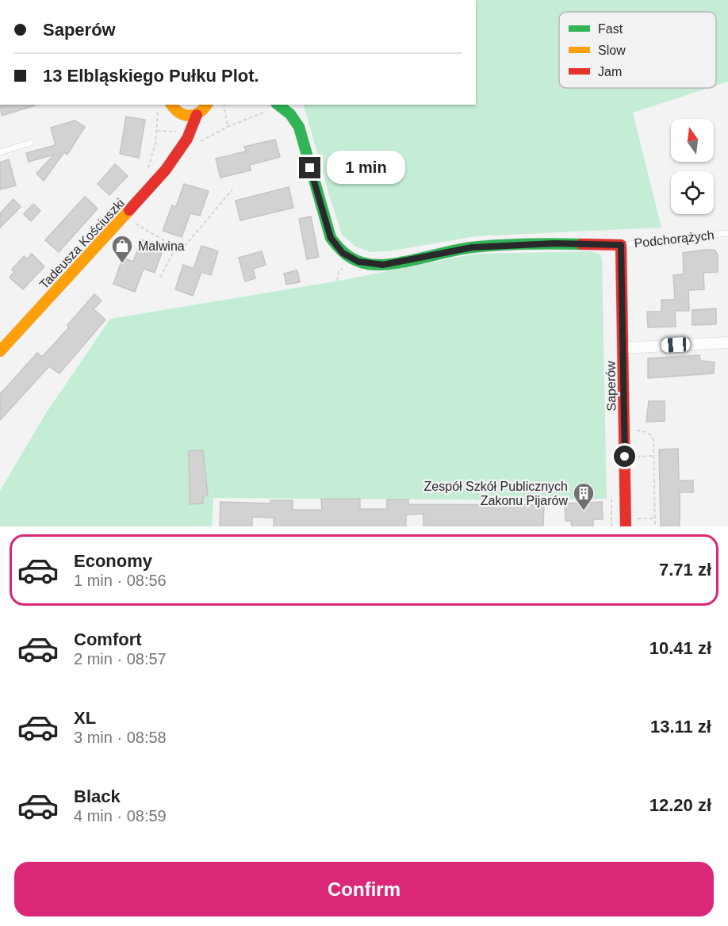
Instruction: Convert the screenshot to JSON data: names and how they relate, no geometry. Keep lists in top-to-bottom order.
{
  "streets": {
    "street": ["Tadeusza Kościuszki", "Saperów"],
    "lane": ["Podchorążych"]
  },
  "crossings": [
    ["Podchorążych", "Saperów"]
  ],
  "places": {
    "shop": ["Malwina"],
    "building": ["Zespół Szkół Publicznych Zakonu Pijarów"]
  },
  "legend": ["Fast", "Slow", "Jam"],
  "north": "top",
  "page": {
    "banner": ["Saperów", "13 Elbląskiego Pułku Plot."],
    "bubble": "1 min",
    "list": [
      {
        "name": "Economy",
        "note": "1 min · 08:56",
        "value": "7.71 zł"
      },
      {
        "name": "Comfort",
        "note": "2 min · 08:57",
        "value": "10.41 zł"
      },
      {
        "name": "XL",
        "note": "3 min · 08:58",
        "value": "13.11 zł"
      },
      {
        "name": "Black",
        "note": "4 min · 08:59",
        "value": "12.20 zł"
      }
    ],
    "buttons": "Confirm"
  }
}
